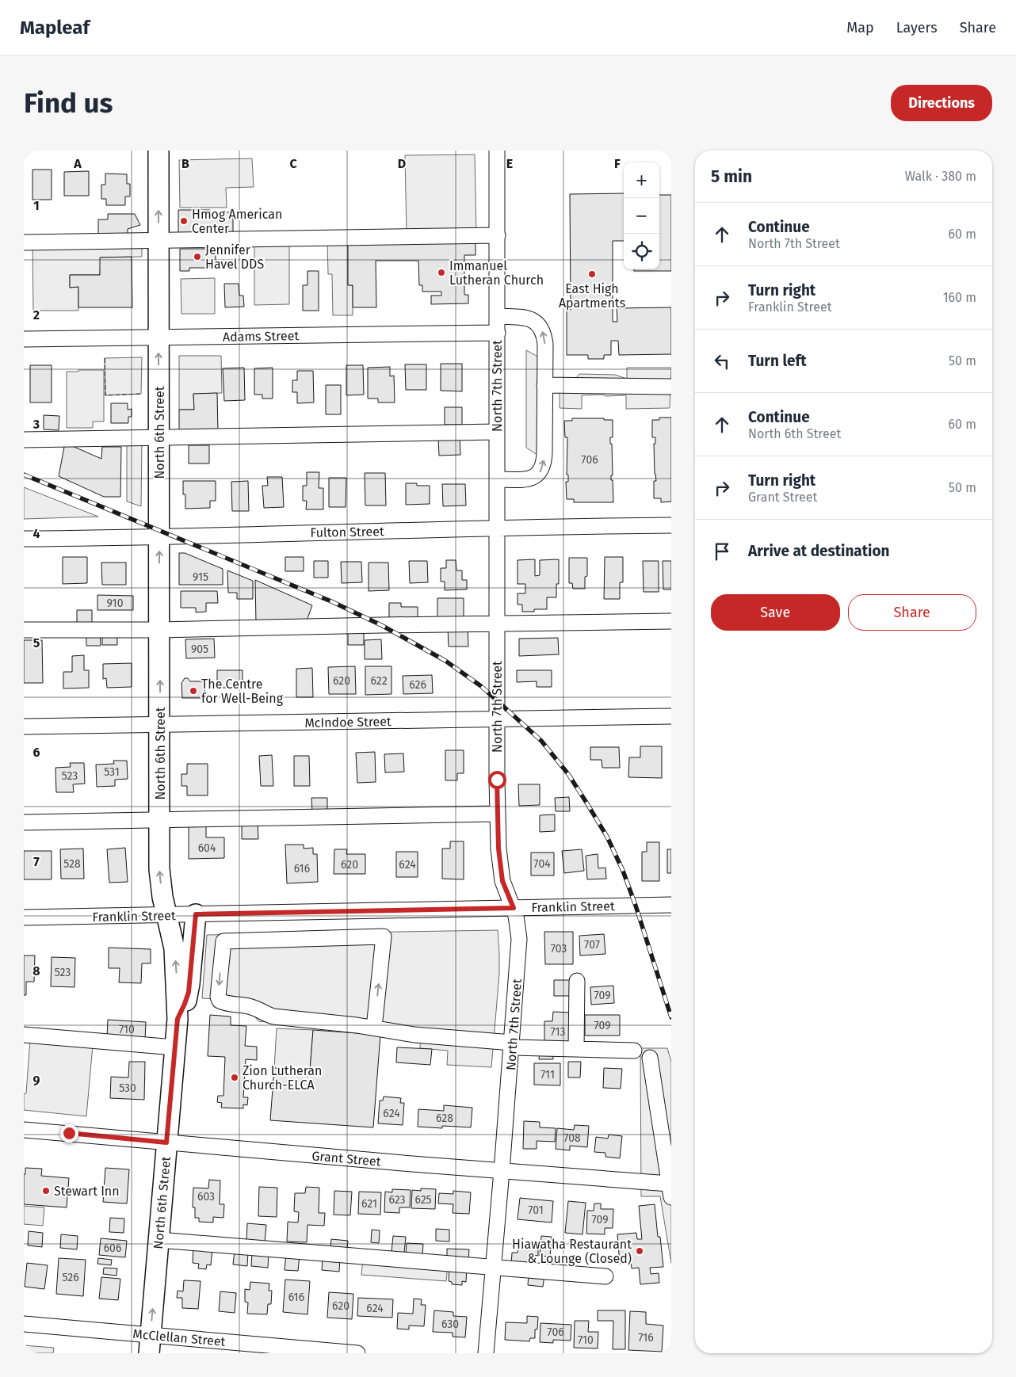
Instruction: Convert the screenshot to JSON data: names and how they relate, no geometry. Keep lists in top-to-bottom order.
{
  "streets": {
    "main road": ["North 6th Street"],
    "street": [
      "Adams Street",
      "North 7th Street",
      "Fulton Street",
      "McIndoe Street",
      "Franklin Street",
      "Grant Street",
      "McClellan Street"
    ]
  },
  "crossings": [
    ["Adams Street", "North 7th Street"],
    ["Adams Street", "North 6th Street"],
    ["North 7th Street", "Fulton Street"],
    ["North 7th Street", "McIndoe Street"],
    ["North 7th Street", "Franklin Street"],
    ["North 7th Street", "Grant Street"],
    ["North 6th Street", "Fulton Street"],
    ["North 6th Street", "McIndoe Street"],
    ["North 6th Street", "Franklin Street"],
    ["North 6th Street", "Grant Street"],
    ["North 6th Street", "McClellan Street"]
  ],
  "one_way": ["North 6th Street"],
  "places": [
    "Hmog American Center",
    "Jennifer Havel DDS",
    "Immanuel Lutheran Church",
    "East High Apartments",
    "The Centre for Well-Being",
    "Zion Lutheran Church-ELCA",
    "Stewart Inn",
    "Hiawatha Restaurant & Lounge (Closed)"
  ],
  "house_numbers": [
    "706",
    "915",
    "910",
    "905",
    "620",
    "622",
    "626",
    "531",
    "523",
    "604",
    "528",
    "704",
    "620",
    "624",
    "616",
    "707",
    "703",
    "523",
    "709",
    "709",
    "710",
    "713",
    "711",
    "530",
    "624",
    "628",
    "708",
    "603",
    "623",
    "625",
    "621",
    "701",
    "709",
    "606",
    "526",
    "616",
    "620",
    "624",
    "630",
    "706",
    "716",
    "710"
  ],
  "page": {
    "header": "Mapleaf",
    "nav": ["Map", "Layers", "Share"],
    "buttons": [
      "Directions",
      ["Save", "Share"]
    ],
    "title": "Find us",
    "heading": ["5 min", "Walk · 380 m"],
    "map_buttons": ["+", "−"],
    "list": [
      ["Continue", "North 7th Street", "60 m"],
      ["Turn right", "Franklin Street", "160 m"],
      ["Turn left", "50 m"],
      ["Continue", "North 6th Street", "60 m"],
      ["Turn right", "Grant Street", "50 m"],
      "Arrive at destination"
    ]
  },
  "grid": {
    "columns": [
      "A",
      "B",
      "C",
      "D",
      "E",
      "F"
    ],
    "rows": [
      "1",
      "2",
      "3",
      "4",
      "5",
      "6",
      "7",
      "8",
      "9"
    ]
  }
}
